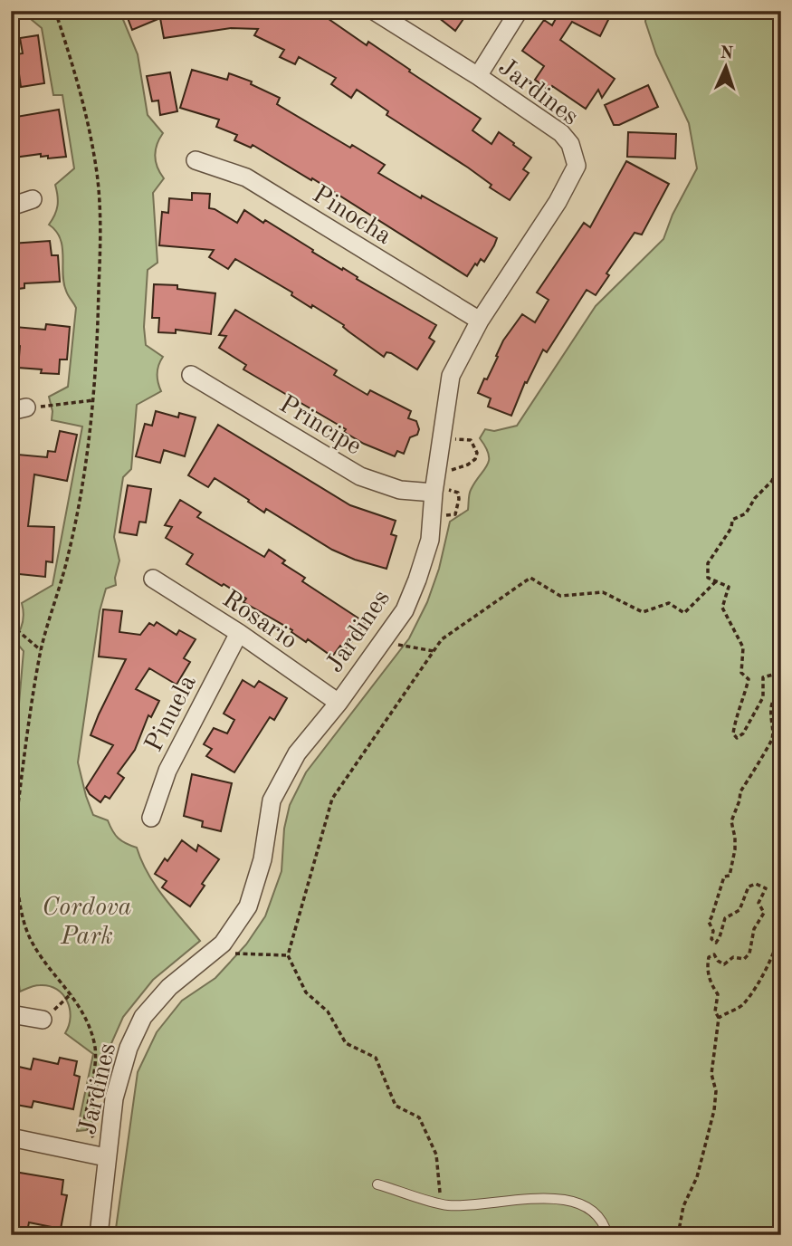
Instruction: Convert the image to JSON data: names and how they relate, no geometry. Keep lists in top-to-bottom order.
{
  "streets": {
    "street": [
      "Jardines",
      "Pinocha",
      "Principe",
      "Rosario",
      "Pinuela"
    ]
  },
  "crossings": [
    ["Jardines", "Pinocha"],
    ["Jardines", "Principe"],
    ["Jardines", "Rosario"],
    ["Rosario", "Pinuela"]
  ],
  "parks": ["Cordova Park"],
  "north": "top"
}
